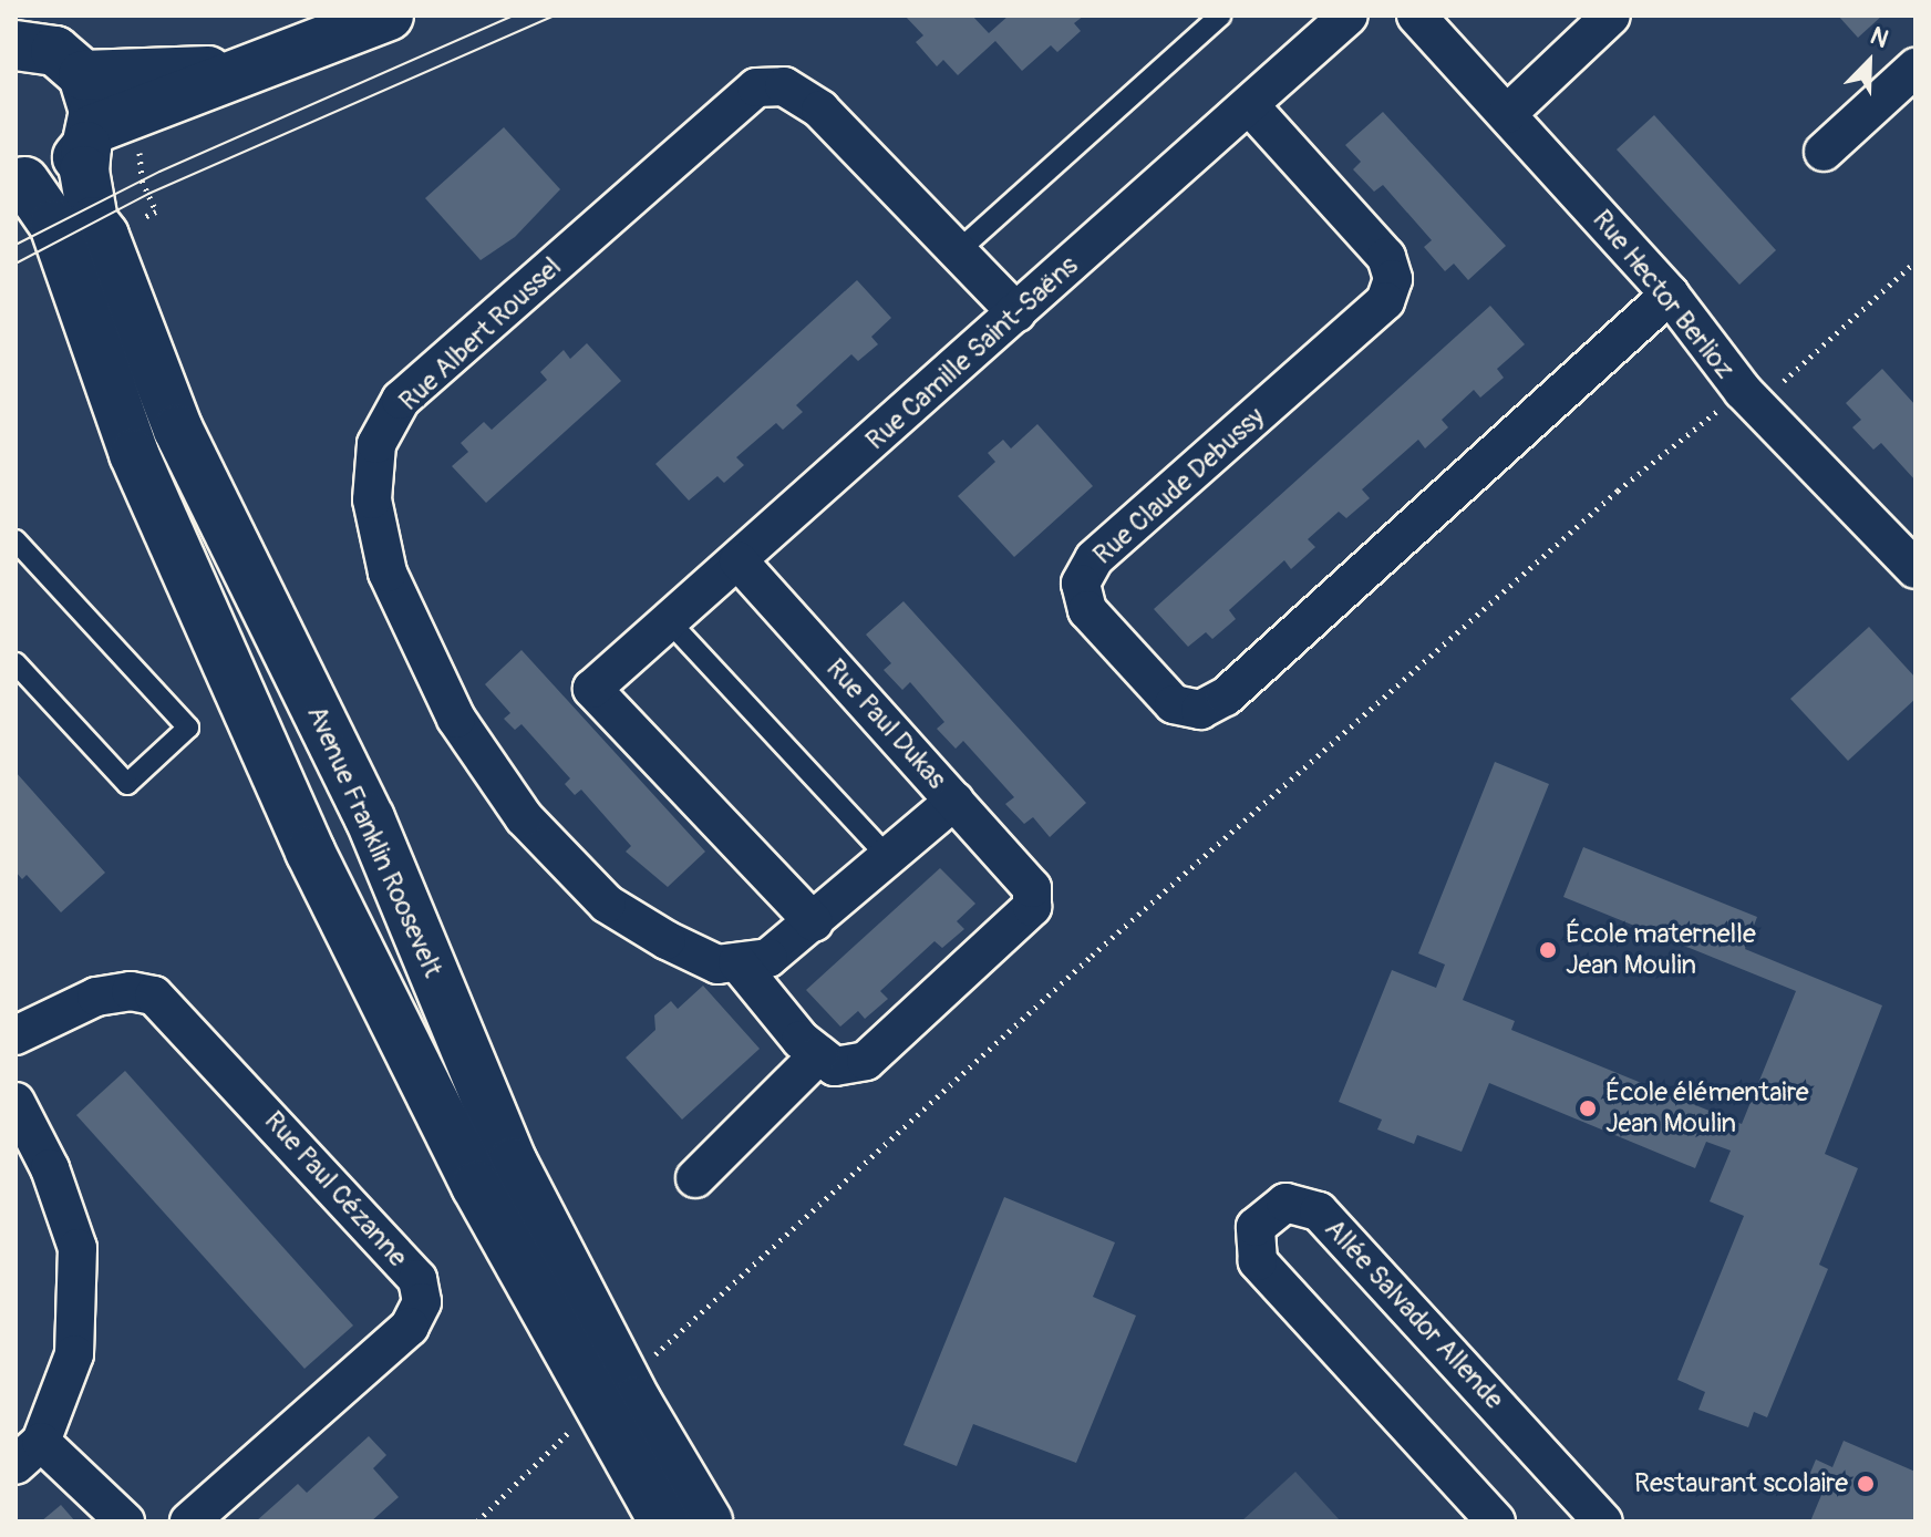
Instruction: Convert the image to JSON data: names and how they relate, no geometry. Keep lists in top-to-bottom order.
{
  "streets": {
    "street": [
      "Rue Hector Berlioz",
      "Rue Albert Roussel",
      "Rue Camille Saint-Saëns",
      "Rue Claude Debussy",
      "Rue Paul Dukas",
      "Avenue Franklin Roosevelt",
      "Rue Paul Cézanne",
      "Allée Salvador Allende"
    ]
  },
  "crossings": [
    ["Rue Hector Berlioz", "Rue Claude Debussy"],
    ["Rue Albert Roussel", "Rue Camille Saint-Saëns"],
    ["Rue Camille Saint-Saëns", "Rue Claude Debussy"],
    ["Rue Camille Saint-Saëns", "Rue Paul Dukas"]
  ],
  "places": ["École maternelle Jean Moulin", "École élémentaire Jean Moulin", "Restaurant scolaire"],
  "north": "top right"
}
